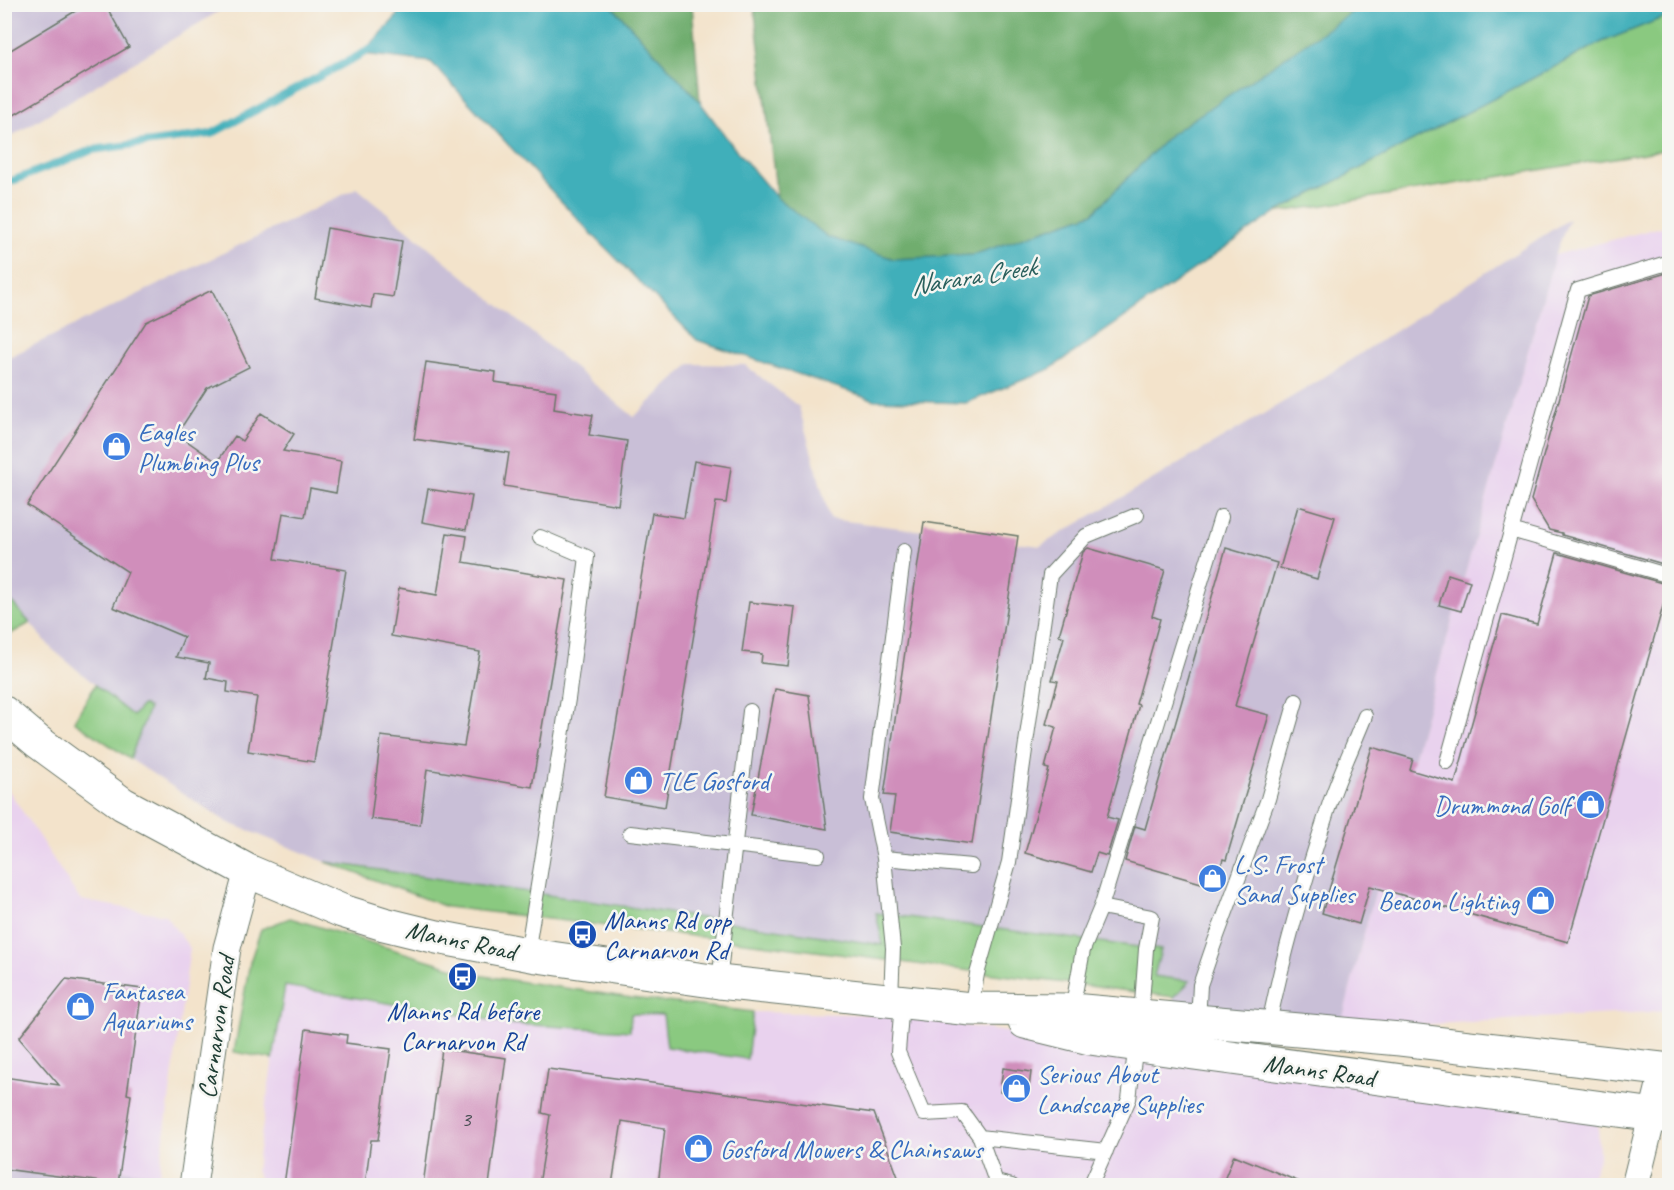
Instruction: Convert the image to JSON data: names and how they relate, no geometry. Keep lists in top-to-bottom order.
{
  "streets": {
    "main road": ["Manns Road"],
    "street": ["Carnarvon Road"]
  },
  "crossings": [
    ["Manns Road", "Carnarvon Road"]
  ],
  "water": ["Narara Creek"],
  "places": {
    "shop": [
      "Eagles Plumbing Plus",
      "TLE Gosford",
      "Drummond Golf",
      "L.S. Frost Sand Supplies",
      "Beacon Lighting",
      "Fantasea Aquariums",
      "Serious About Landscape Supplies",
      "Gosford Mowers & Chainsaws"
    ],
    "bus stop": ["Manns Rd opp Carnarvon Rd", "Manns Rd before Carnarvon Rd"]
  },
  "house_numbers": ["3"]
}
